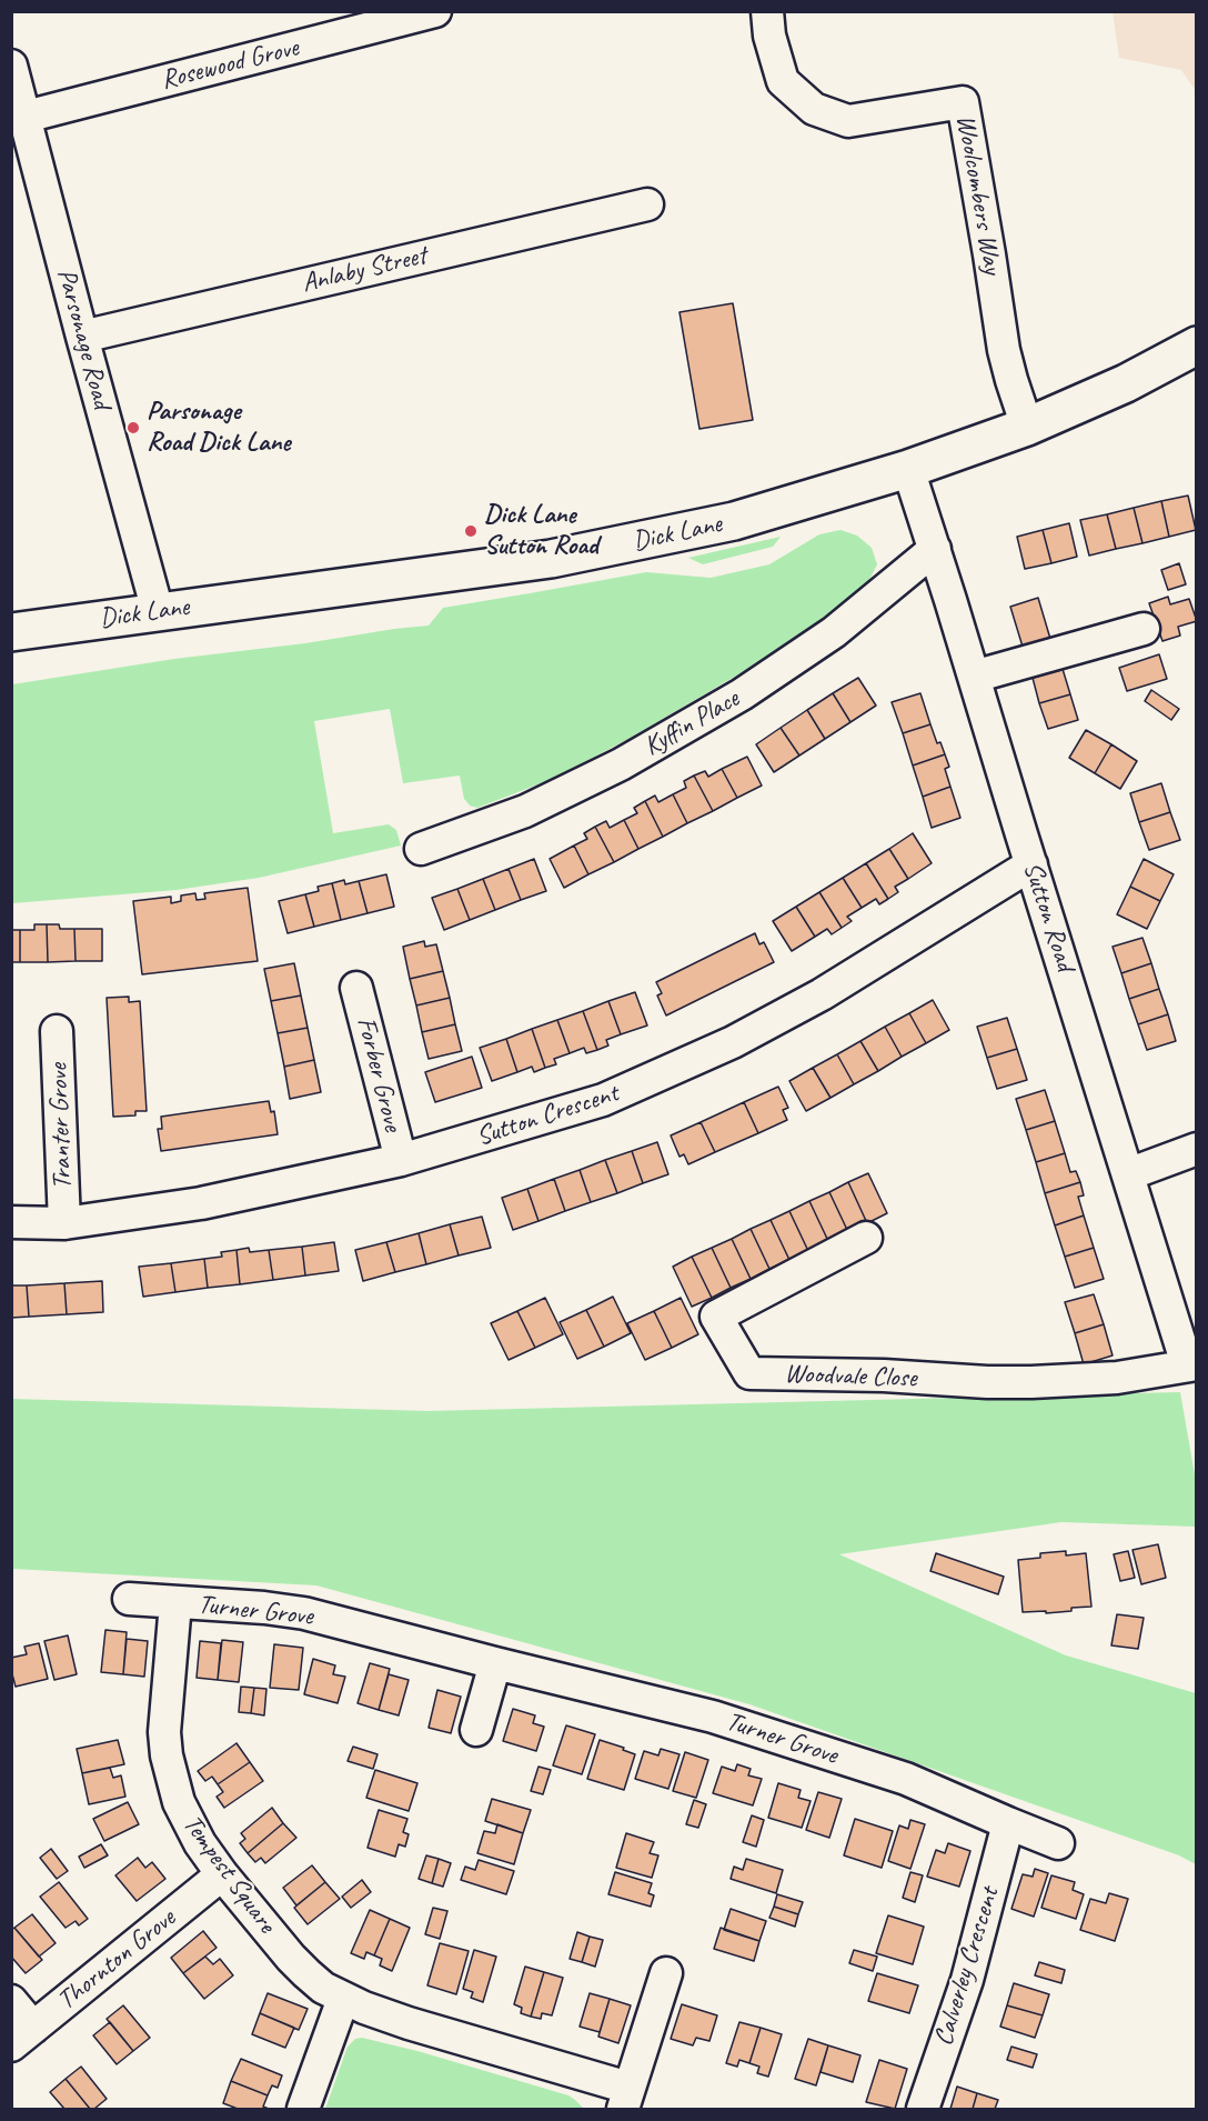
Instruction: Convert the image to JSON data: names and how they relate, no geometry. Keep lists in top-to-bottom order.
{
  "streets": {
    "street": [
      "Rosewood Grove",
      "Woolcombers Way",
      "Anlaby Street",
      "Parsonage Road",
      "Dick Lane",
      "Kyffin Place",
      "Sutton Road",
      "Forber Grove",
      "Sutton Crescent",
      "Tranter Grove",
      "Woodvale Close",
      "Turner Grove",
      "Tempest Square",
      "Thornton Grove",
      "Calverley Crescent"
    ]
  },
  "crossings": [
    ["Rosewood Grove", "Parsonage Road"],
    ["Woolcombers Way", "Dick Lane"],
    ["Anlaby Street", "Parsonage Road"],
    ["Parsonage Road", "Dick Lane"],
    ["Dick Lane", "Sutton Road"],
    ["Kyffin Place", "Sutton Road"],
    ["Sutton Road", "Sutton Crescent"],
    ["Sutton Road", "Woodvale Close"],
    ["Forber Grove", "Sutton Crescent"],
    ["Sutton Crescent", "Tranter Grove"],
    ["Turner Grove", "Tempest Square"],
    ["Turner Grove", "Calverley Crescent"],
    ["Tempest Square", "Thornton Grove"]
  ],
  "places": ["Parsonage Road Dick Lane", "Dick Lane Sutton Road"]
}
